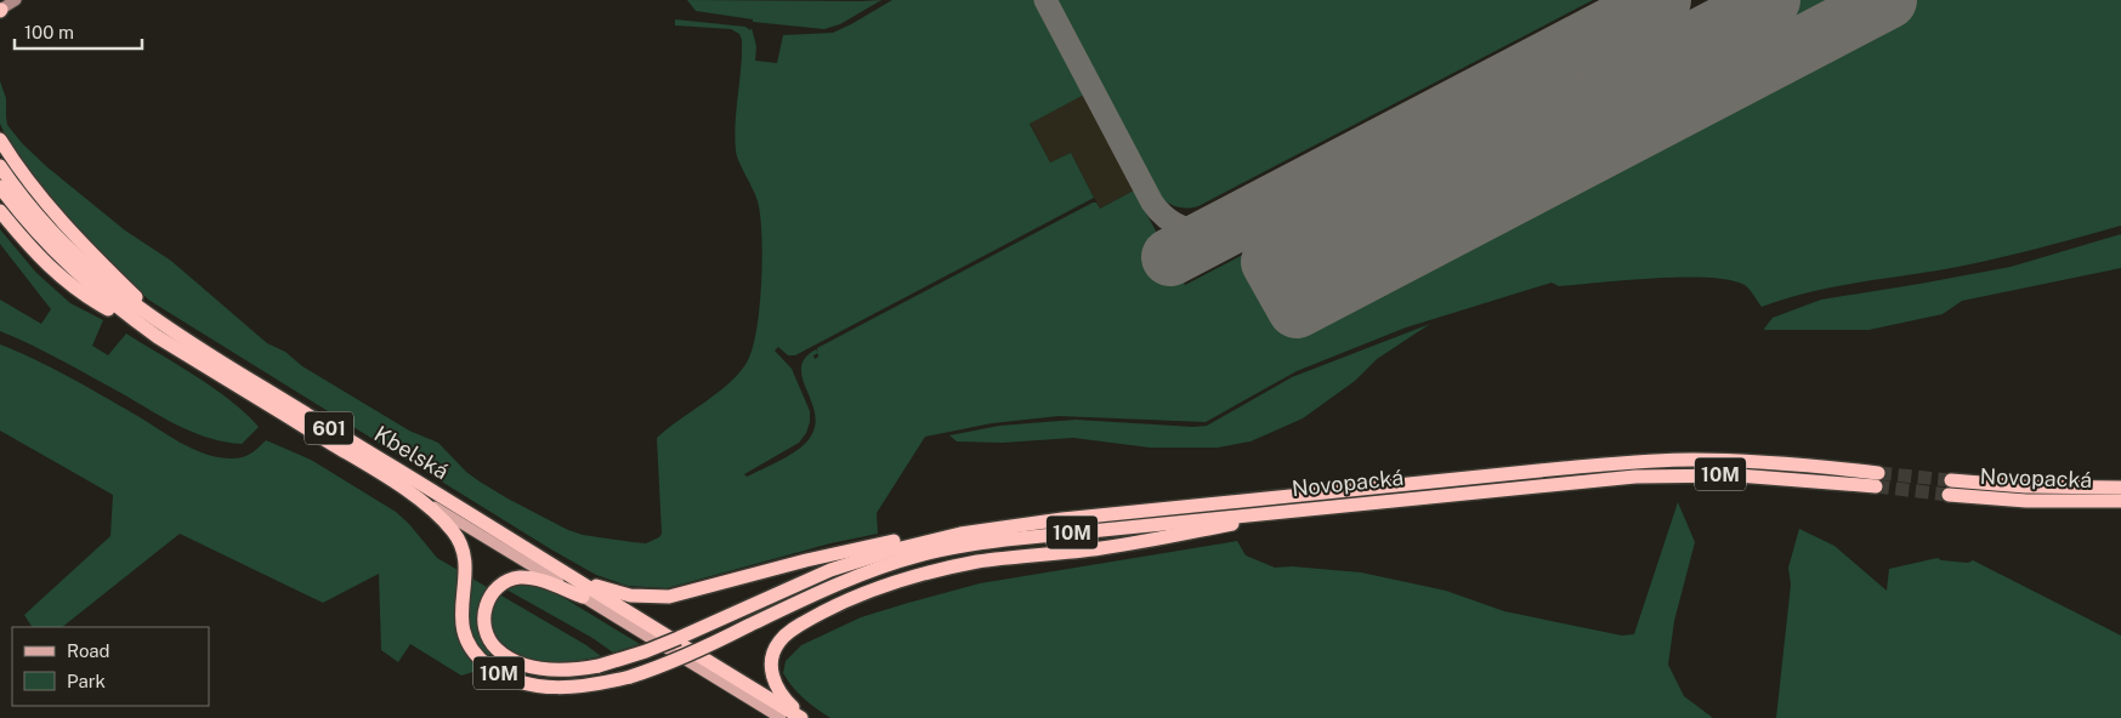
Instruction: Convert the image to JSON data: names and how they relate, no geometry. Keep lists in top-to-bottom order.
{
  "streets": {
    "highway": [
      "601",
      "Kbelská",
      "10M",
      "Novopacká"
    ]
  },
  "crossings": [
    ["Kbelská", "10M"],
    ["Kbelská", "Novopacká"],
    ["10M", "Novopacká"]
  ],
  "legend": ["Road", "Park"],
  "scale_bar": "100 m"
}
